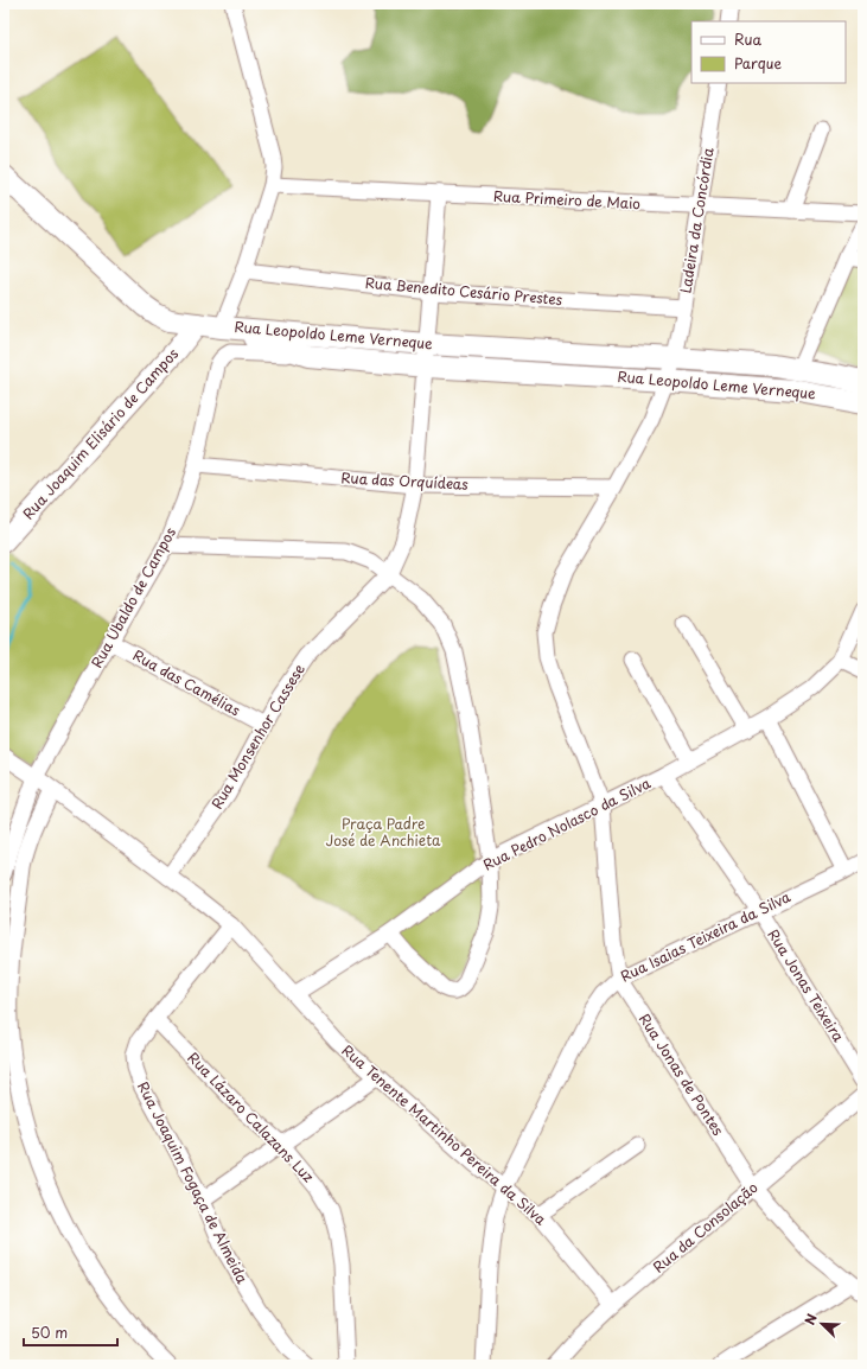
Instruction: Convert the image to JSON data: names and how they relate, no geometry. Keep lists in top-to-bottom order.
{
  "streets": {
    "main road": ["Rua Leopoldo Leme Verneque", "Rua Joaquim Elisário de Campos"],
    "street": [
      "Rua Primeiro de Maio",
      "Ladeira da Concórdia",
      "Rua Benedito Cesário Prestes",
      "Rua das Orquídeas",
      "Rua Ubaldo de Campos",
      "Rua das Camélias",
      "Rua Monsenhor Cassese",
      "Rua Pedro Nolasco da Silva",
      "Rua Isaias Teixeira da Silva",
      "Rua Jonas Teixeira",
      "Rua Jonas de Pontes",
      "Rua Lázaro Calazans Luz",
      "Rua Tenente Martinho Pereira da Silva",
      "Rua Joaquim Fogaça de Almeida",
      "Rua da Consolação"
    ]
  },
  "crossings": [
    ["Rua Primeiro de Maio", "Ladeira da Concórdia"],
    ["Rua Primeiro de Maio", "Rua Monsenhor Cassese"],
    ["Ladeira da Concórdia", "Rua Benedito Cesário Prestes"],
    ["Ladeira da Concórdia", "Rua Leopoldo Leme Verneque"],
    ["Ladeira da Concórdia", "Rua das Orquídeas"],
    ["Ladeira da Concórdia", "Rua Jonas de Pontes"],
    ["Rua Benedito Cesário Prestes", "Rua Monsenhor Cassese"],
    ["Rua Leopoldo Leme Verneque", "Rua Ubaldo de Campos"],
    ["Rua Leopoldo Leme Verneque", "Rua Monsenhor Cassese"],
    ["Rua das Orquídeas", "Rua Ubaldo de Campos"],
    ["Rua das Orquídeas", "Rua Monsenhor Cassese"],
    ["Rua das Orquídeas", "Rua Jonas de Pontes"],
    ["Rua Ubaldo de Campos", "Rua das Camélias"],
    ["Rua Ubaldo de Campos", "Rua Tenente Martinho Pereira da Silva"],
    ["Rua das Camélias", "Rua Monsenhor Cassese"],
    ["Rua Monsenhor Cassese", "Rua Tenente Martinho Pereira da Silva"],
    ["Rua Pedro Nolasco da Silva", "Rua Jonas Teixeira"],
    ["Rua Pedro Nolasco da Silva", "Rua Jonas de Pontes"],
    ["Rua Pedro Nolasco da Silva", "Rua Tenente Martinho Pereira da Silva"],
    ["Rua Isaias Teixeira da Silva", "Rua Jonas Teixeira"],
    ["Rua Isaias Teixeira da Silva", "Rua Jonas de Pontes"],
    ["Rua Isaias Teixeira da Silva", "Rua Tenente Martinho Pereira da Silva"],
    ["Rua Jonas de Pontes", "Rua da Consolação"],
    ["Rua Lázaro Calazans Luz", "Rua Joaquim Fogaça de Almeida"],
    ["Rua Tenente Martinho Pereira da Silva", "Rua Joaquim Fogaça de Almeida"],
    ["Rua Tenente Martinho Pereira da Silva", "Rua da Consolação"]
  ],
  "parks": ["Praça Padre José de Anchieta"],
  "legend": ["Rua", "Parque"],
  "scale_bar": "50 m",
  "north": "top left"
}
